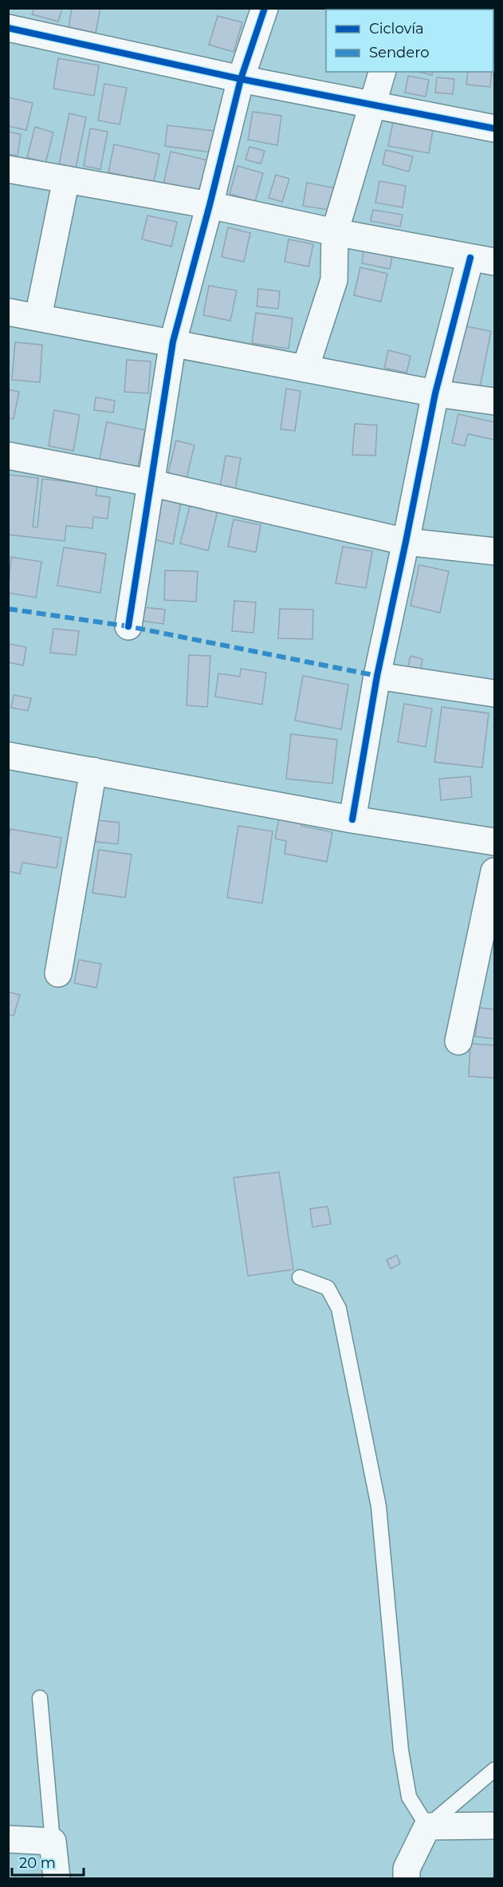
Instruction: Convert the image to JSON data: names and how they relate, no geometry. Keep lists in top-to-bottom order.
{
  "legend": ["Ciclovía", "Sendero"],
  "scale_bar": "20 m"
}
